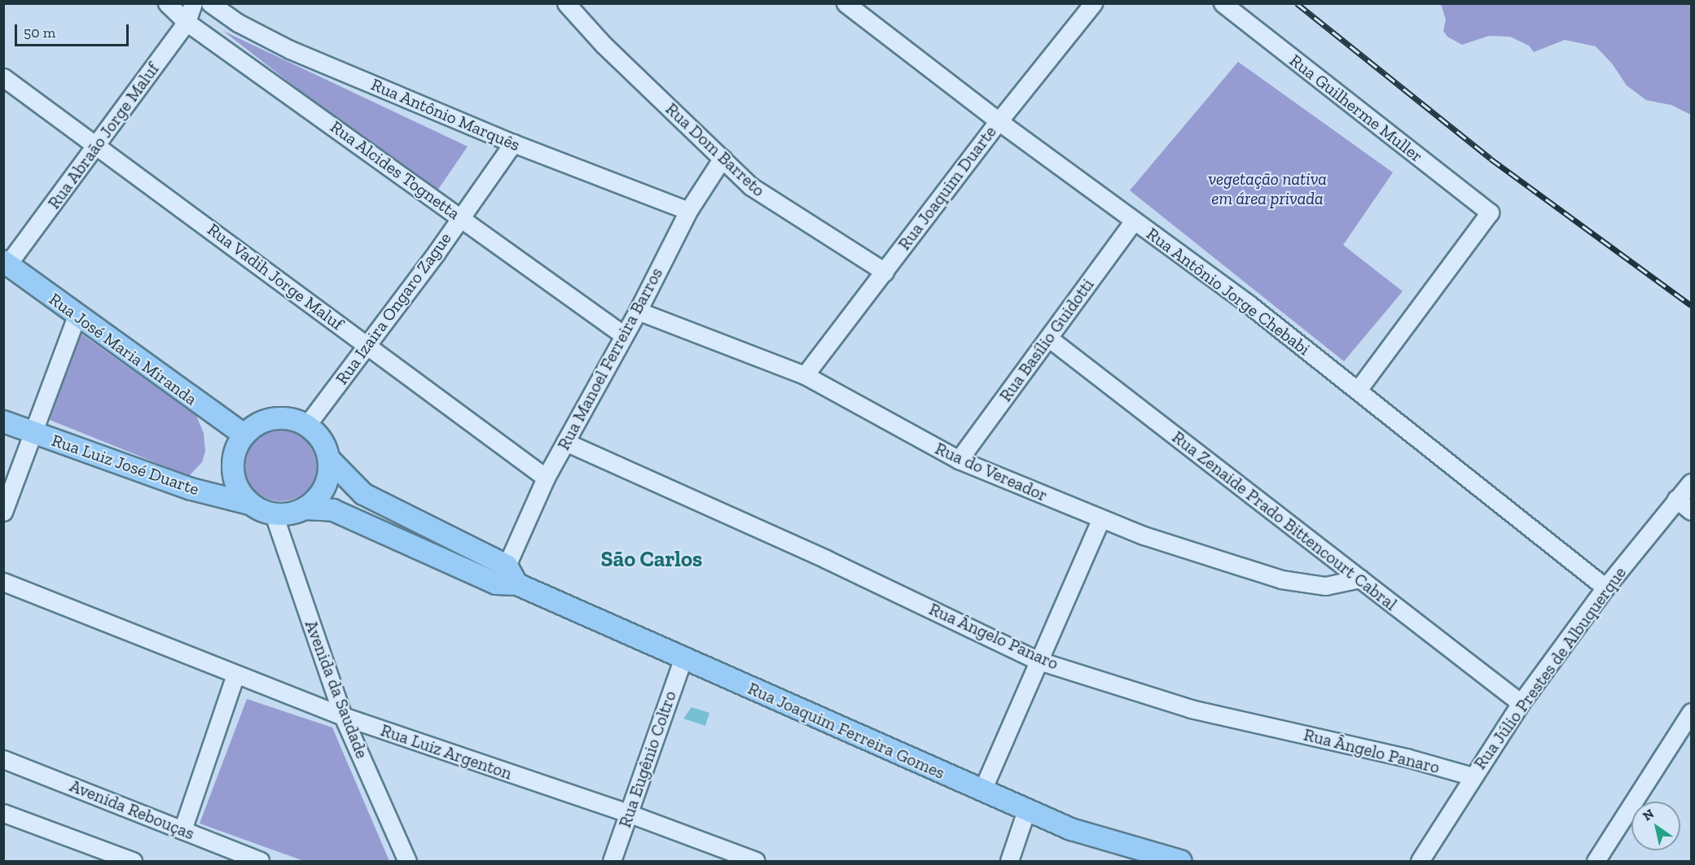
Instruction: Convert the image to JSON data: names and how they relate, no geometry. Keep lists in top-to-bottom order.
{
  "streets": {
    "main road": ["Rua José Maria Miranda", "Rua Luiz José Duarte", "Rua Joaquim Ferreira Gomes"],
    "street": [
      "Rua Guilherme Muller",
      "Rua Antônio Marquês",
      "Rua Abraão Jorge Maluf",
      "Rua Dom Barreto",
      "Rua Alcides Tognetta",
      "Rua Joaquim Duarte",
      "Rua Vadih Jorge Maluf",
      "Rua Antônio Jorge Chebabi",
      "Rua Izaira Ongaro Zague",
      "Rua Basílio Guidotti",
      "Rua Manoel Ferreira Barros",
      "Rua do Vereador",
      "Rua Zenaide Prado Bittencourt Cabral",
      "Rua Ângelo Panaro",
      "Rua Júlio Prestes de Albuquerque",
      "Avenida da Saudade",
      "Rua Luiz Argenton",
      "Rua Eugênio Coltro",
      "Avenida Rebouças"
    ]
  },
  "crossings": [
    ["Rua Guilherme Muller", "Rua Antônio Jorge Chebabi"],
    ["Rua Antônio Marquês", "Rua Izaira Ongaro Zague"],
    ["Rua Antônio Marquês", "Rua Manoel Ferreira Barros"],
    ["Rua Abraão Jorge Maluf", "Rua Alcides Tognetta"],
    ["Rua Abraão Jorge Maluf", "Rua Vadih Jorge Maluf"],
    ["Rua Abraão Jorge Maluf", "Rua José Maria Miranda"],
    ["Rua Dom Barreto", "Rua Joaquim Duarte"],
    ["Rua Dom Barreto", "Rua Manoel Ferreira Barros"],
    ["Rua Alcides Tognetta", "Rua Izaira Ongaro Zague"],
    ["Rua Alcides Tognetta", "Rua Manoel Ferreira Barros"],
    ["Rua Joaquim Duarte", "Rua Antônio Jorge Chebabi"],
    ["Rua Joaquim Duarte", "Rua do Vereador"],
    ["Rua Vadih Jorge Maluf", "Rua Izaira Ongaro Zague"],
    ["Rua Vadih Jorge Maluf", "Rua Manoel Ferreira Barros"],
    ["Rua Antônio Jorge Chebabi", "Rua Basílio Guidotti"],
    ["Rua Antônio Jorge Chebabi", "Rua Júlio Prestes de Albuquerque"],
    ["Rua Izaira Ongaro Zague", "Rua José Maria Miranda"],
    ["Rua Izaira Ongaro Zague", "Rua Luiz José Duarte"],
    ["Rua Izaira Ongaro Zague", "Avenida da Saudade"],
    ["Rua Izaira Ongaro Zague", "Rua Joaquim Ferreira Gomes"],
    ["Rua Basílio Guidotti", "Rua do Vereador"],
    ["Rua Basílio Guidotti", "Rua Zenaide Prado Bittencourt Cabral"],
    ["Rua José Maria Miranda", "Rua Luiz José Duarte"],
    ["Rua José Maria Miranda", "Avenida da Saudade"],
    ["Rua José Maria Miranda", "Rua Joaquim Ferreira Gomes"],
    ["Rua Manoel Ferreira Barros", "Rua do Vereador"],
    ["Rua Manoel Ferreira Barros", "Rua Ângelo Panaro"],
    ["Rua Luiz José Duarte", "Avenida da Saudade"],
    ["Rua Luiz José Duarte", "Rua Joaquim Ferreira Gomes"],
    ["Rua do Vereador", "Rua Zenaide Prado Bittencourt Cabral"],
    ["Rua Zenaide Prado Bittencourt Cabral", "Rua Júlio Prestes de Albuquerque"],
    ["Rua Ângelo Panaro", "Rua Júlio Prestes de Albuquerque"],
    ["Avenida da Saudade", "Rua Joaquim Ferreira Gomes"],
    ["Avenida da Saudade", "Rua Luiz Argenton"],
    ["Rua Joaquim Ferreira Gomes", "Rua Eugênio Coltro"],
    ["Rua Luiz Argenton", "Rua Eugênio Coltro"]
  ],
  "districts": ["São Carlos"],
  "parks": ["vegetação nativa em área privada"],
  "scale_bar": "50 m",
  "north": "top left"
}
